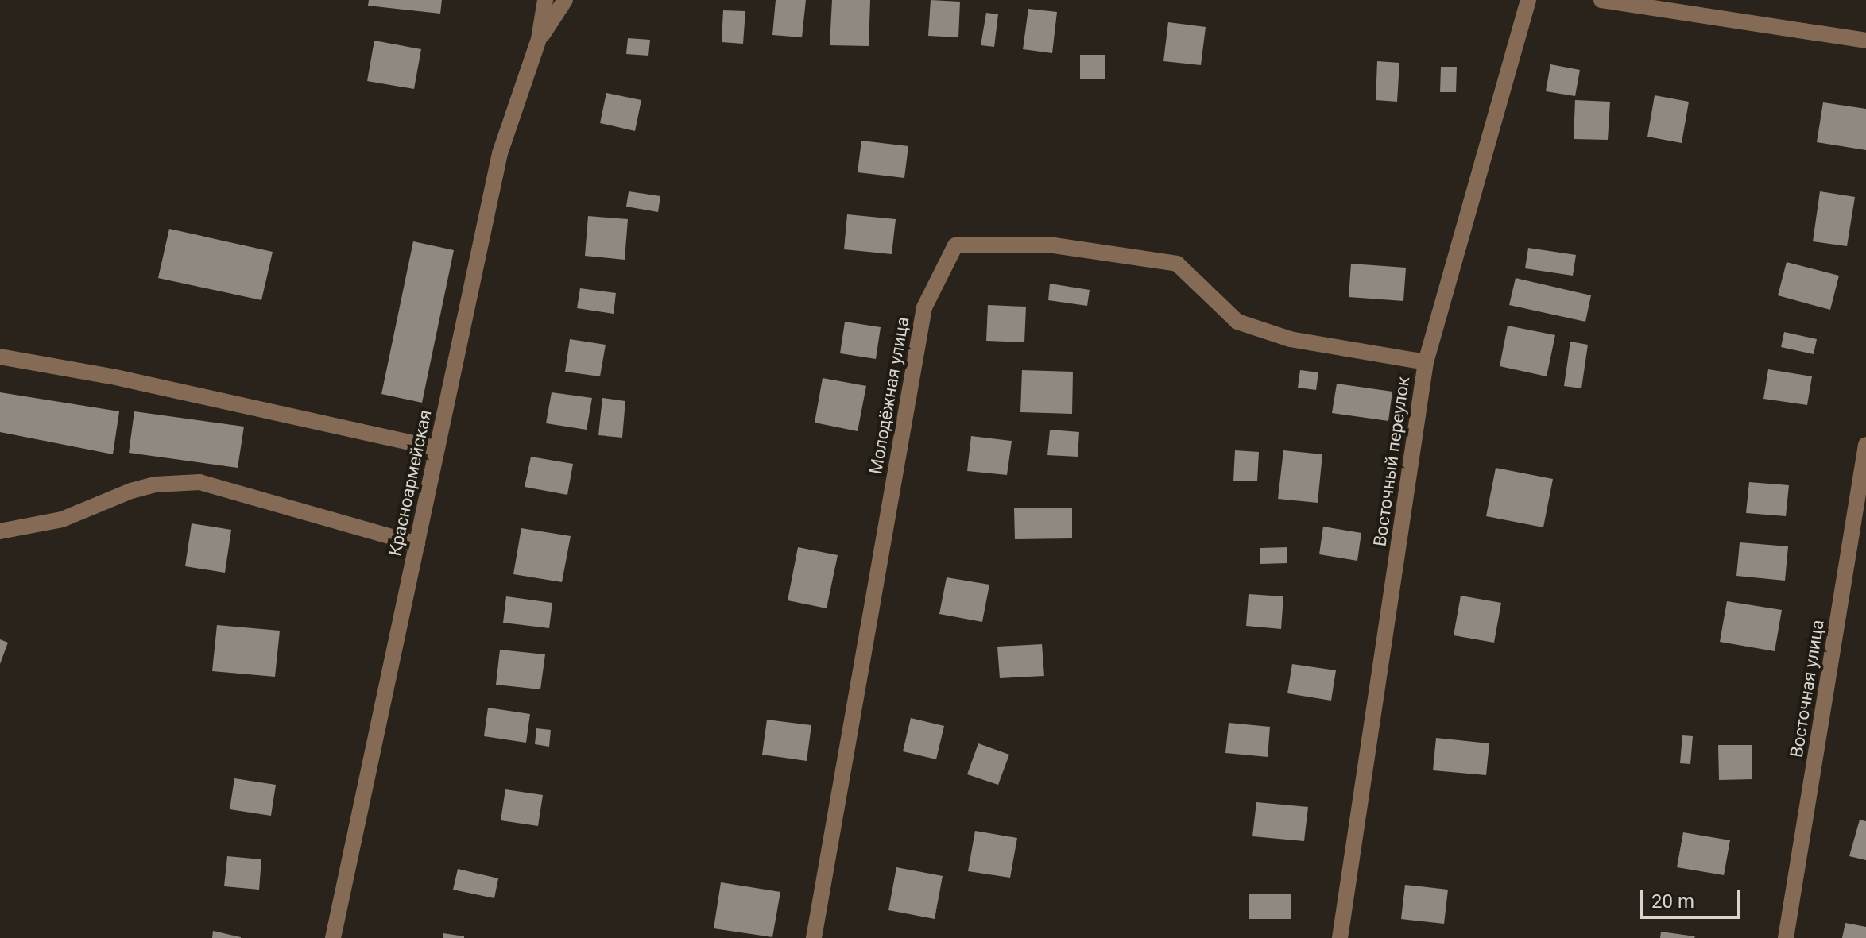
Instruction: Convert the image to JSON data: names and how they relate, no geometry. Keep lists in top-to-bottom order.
{
  "streets": {
    "street": [
      "Молодёжная улица",
      "Восточный переулок",
      "Красноармейская",
      "Восточная улица"
    ]
  },
  "crossings": [
    ["Молодёжная улица", "Восточный переулок"]
  ],
  "scale_bar": "20 m"
}
